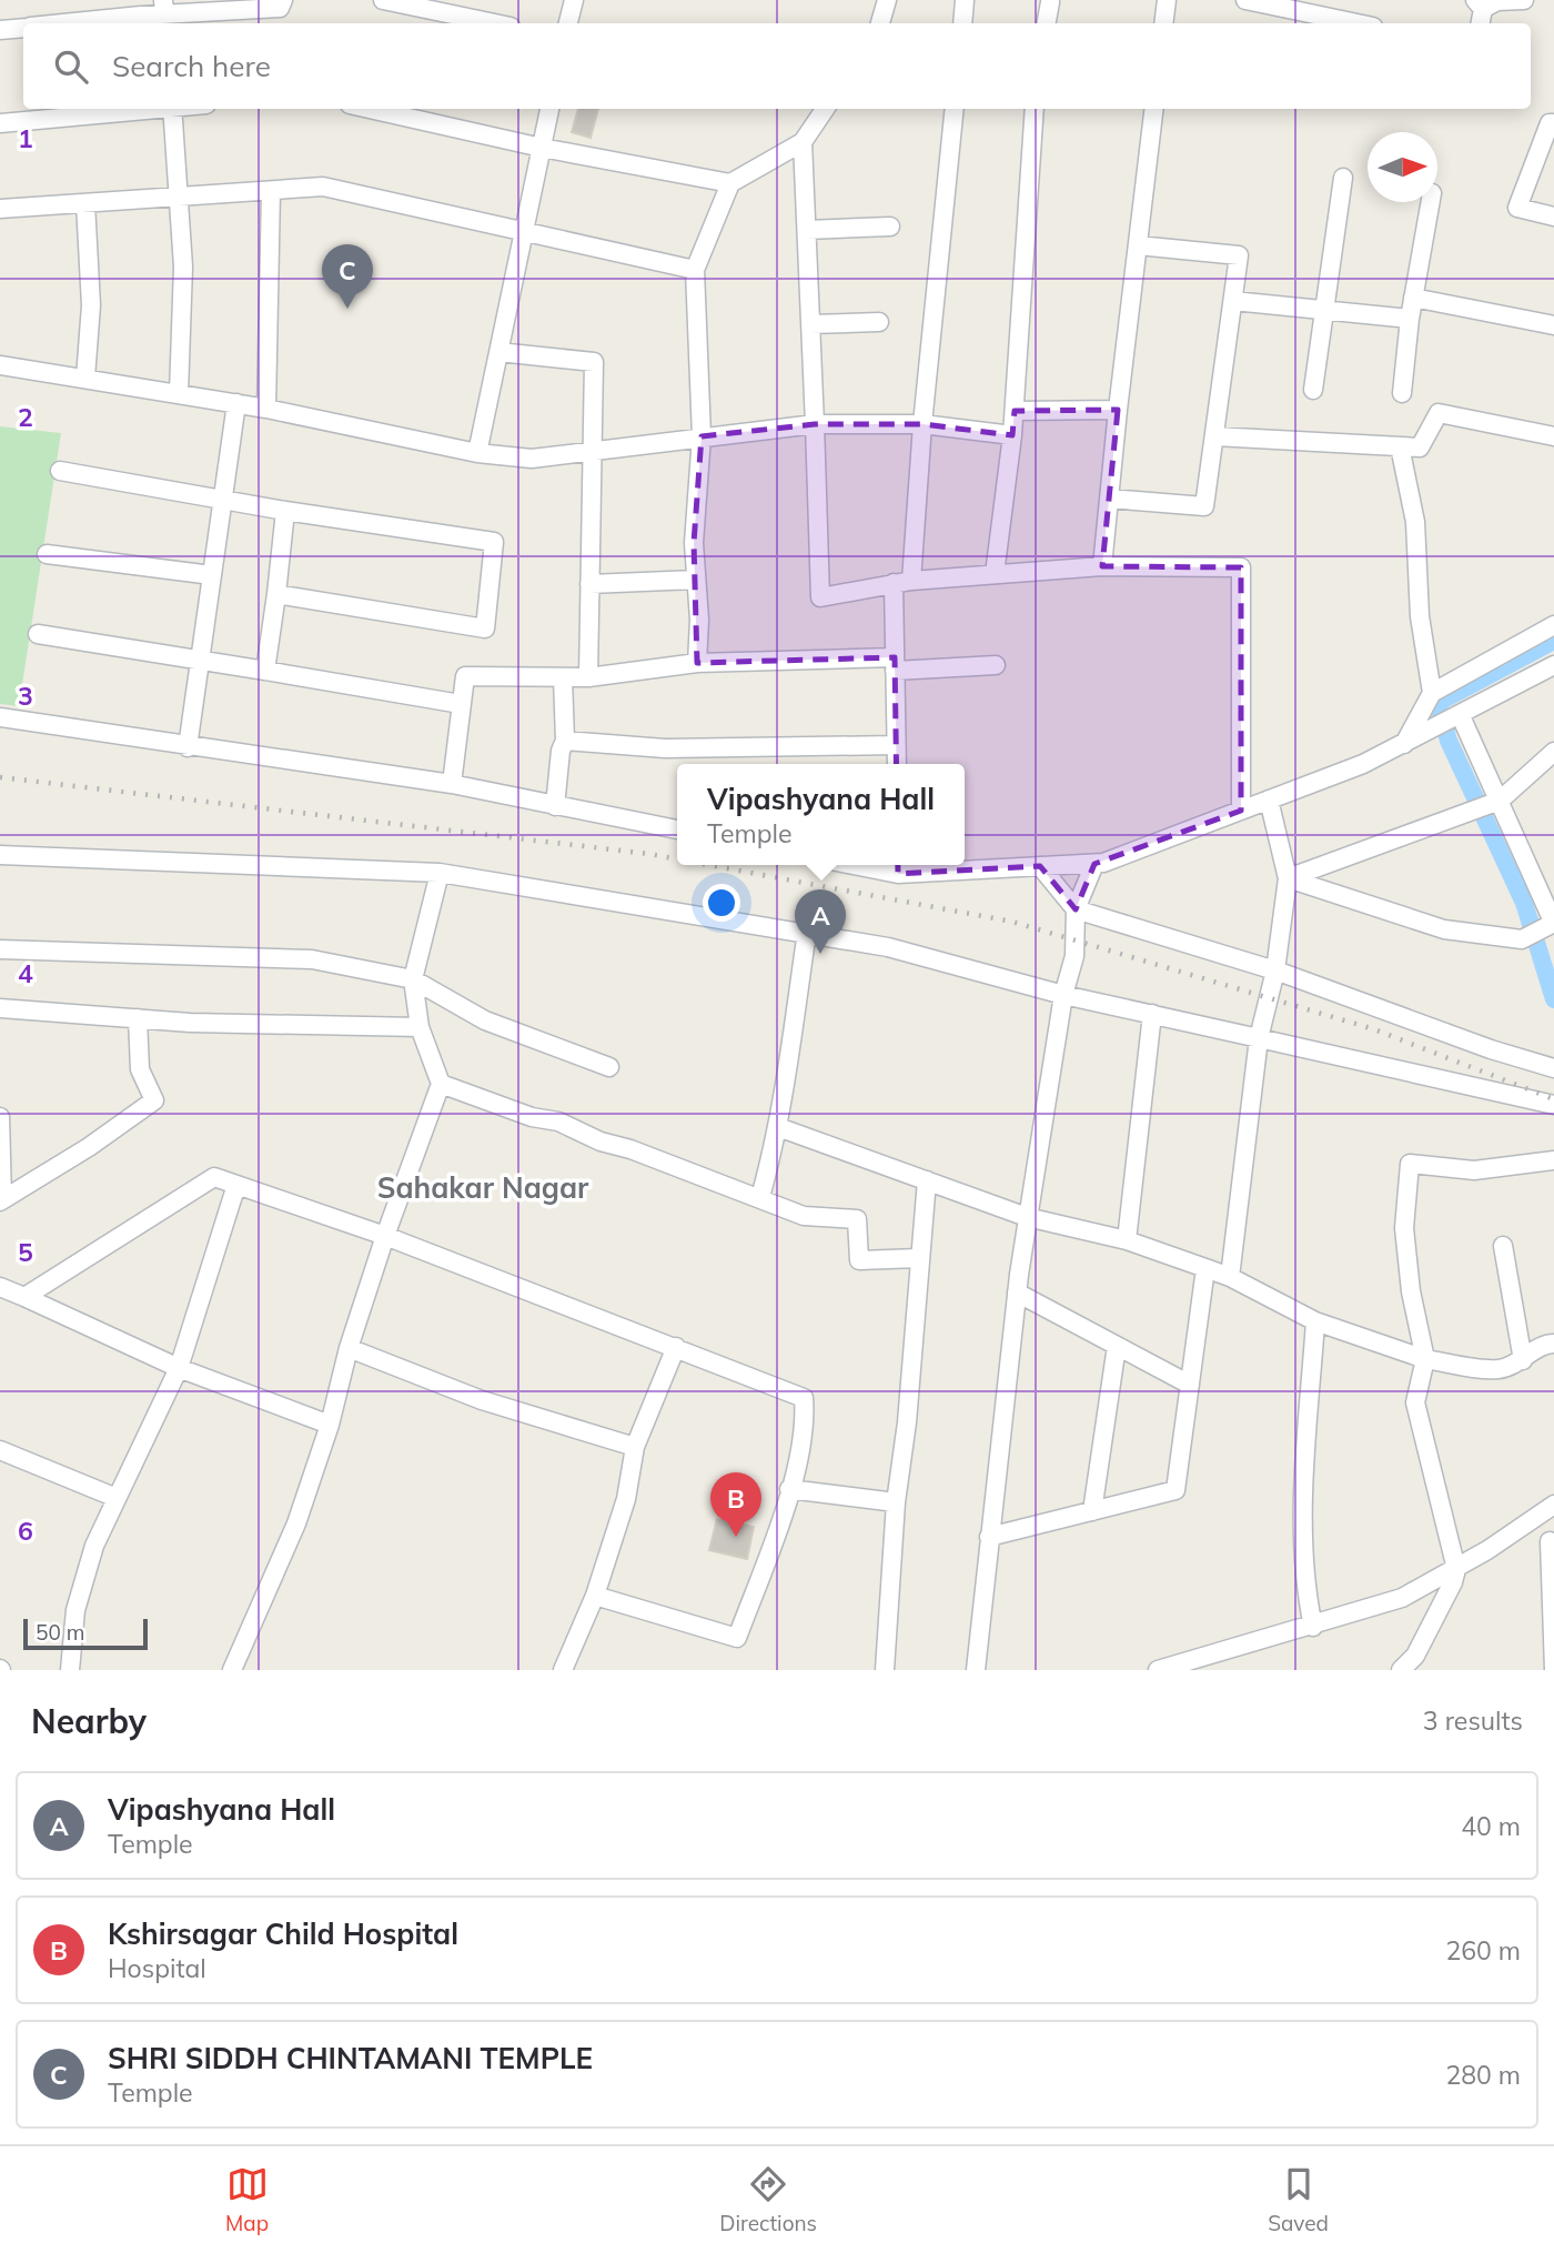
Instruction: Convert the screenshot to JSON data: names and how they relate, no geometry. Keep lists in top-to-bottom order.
{
  "districts": ["Sahakar Nagar"],
  "scale_bar": "50 m",
  "north": "right",
  "page": {
    "search": "Search here",
    "pins": ["C", "A", "B"],
    "popup": ["Vipashyana Hall", "Temple"],
    "scale": "50 m",
    "heading": ["Nearby", "3 results"],
    "list": [
      {
        "mark": "A",
        "name": "Vipashyana Hall",
        "note": "Temple",
        "value": "40 m"
      },
      {
        "mark": "B",
        "name": "Kshirsagar Child Hospital",
        "note": "Hospital",
        "value": "260 m"
      },
      {
        "mark": "C",
        "name": "SHRI SIDDH CHINTAMANI TEMPLE",
        "note": "Temple",
        "value": "280 m"
      }
    ],
    "nav": ["Map", "Directions", "Saved"]
  },
  "grid": {
    "rows": [
      "1",
      "2",
      "3",
      "4",
      "5",
      "6"
    ]
  }
}
